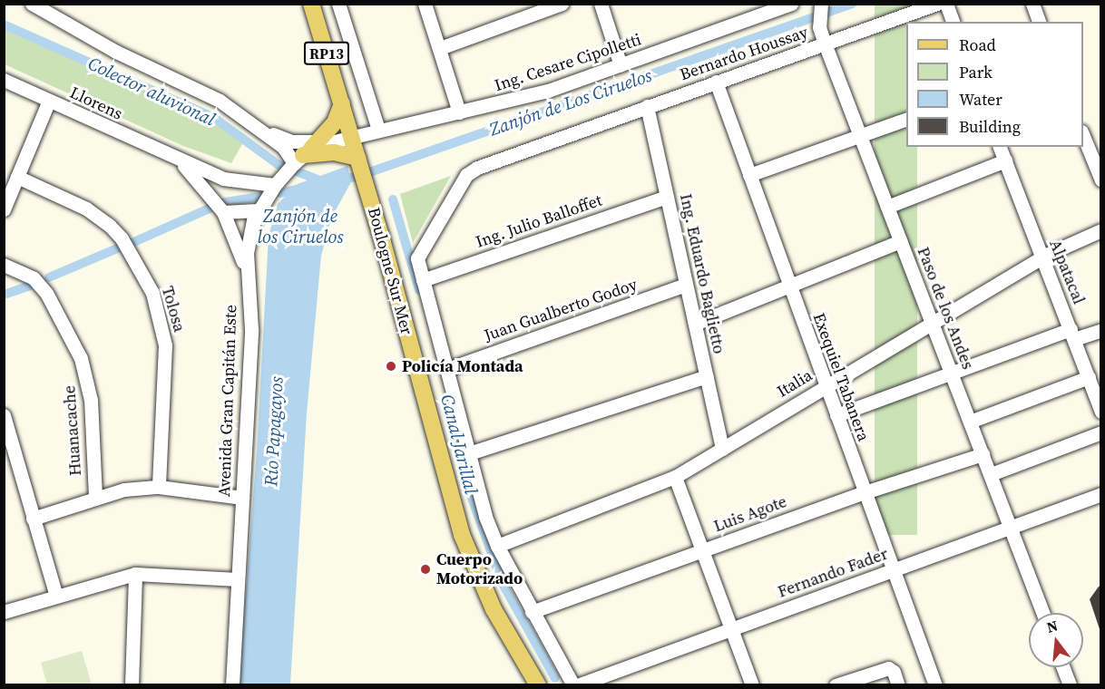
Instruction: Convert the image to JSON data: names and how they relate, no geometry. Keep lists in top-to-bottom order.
{
  "streets": {
    "main road": ["RP13", "Boulogne Sur Mer"],
    "street": [
      "Bernardo Houssay",
      "Ing. Cesare Cipolletti",
      "Llorens",
      "Ing. Julio Balloffet",
      "Alpatacal",
      "Ing. Eduardo Baglietto",
      "Paso de los Andes",
      "Tolosa",
      "Juan Gualberto Godoy",
      "Exequiel Tabanera",
      "Italia",
      "Avenida Gran Capitán Este",
      "Huanacache",
      "Luis Agote",
      "Fernando Fader"
    ]
  },
  "crossings": [
    ["Bernardo Houssay", "Ing. Julio Balloffet"],
    ["Bernardo Houssay", "Ing. Eduardo Baglietto"],
    ["Bernardo Houssay", "Paso de los Andes"],
    ["Bernardo Houssay", "Exequiel Tabanera"],
    ["Ing. Cesare Cipolletti", "Boulogne Sur Mer"],
    ["Llorens", "Avenida Gran Capitán Este"],
    ["Ing. Julio Balloffet", "Ing. Eduardo Baglietto"],
    ["Alpatacal", "Italia"],
    ["Ing. Eduardo Baglietto", "Juan Gualberto Godoy"],
    ["Ing. Eduardo Baglietto", "Italia"],
    ["Paso de los Andes", "Italia"],
    ["Paso de los Andes", "Luis Agote"],
    ["Paso de los Andes", "Fernando Fader"],
    ["Exequiel Tabanera", "Italia"],
    ["Exequiel Tabanera", "Luis Agote"],
    ["Exequiel Tabanera", "Fernando Fader"]
  ],
  "water": [
    "Colector aluvional",
    "Zanjón de Los Ciruelos",
    "Zanjón de los Ciruelos",
    "Río Papagayos",
    "Canal Jarillal"
  ],
  "places": ["Policía Montada", "Cuerpo Motorizado"],
  "legend": [
    "Road",
    "Park",
    "Water",
    "Building"
  ],
  "north": "top"
}
